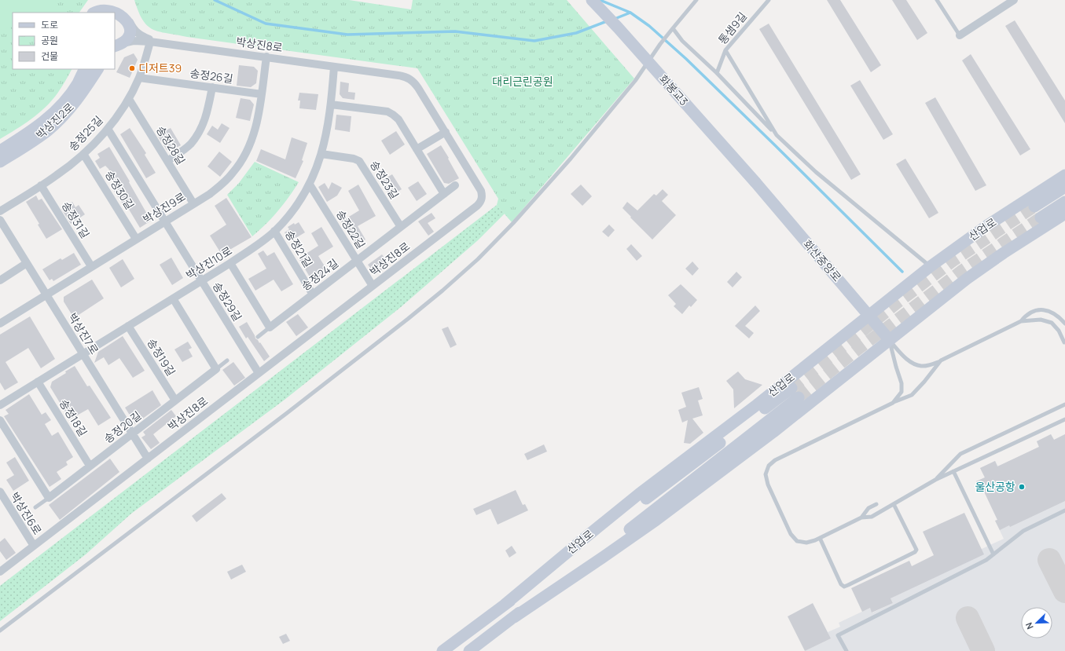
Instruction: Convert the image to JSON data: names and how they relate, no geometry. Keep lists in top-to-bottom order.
{
  "streets": {
    "main road": [
      "화봉교3",
      "박상진2로",
      "산업로",
      "화산중앙로"
    ],
    "street": [
      "박상진8로",
      "송정26길",
      "송정25길",
      "송정28길",
      "송정23길",
      "송정30길",
      "박상진9로",
      "송정31길",
      "송정22길",
      "송정21길",
      "박상진10로",
      "송정24길",
      "송정29길",
      "박상진7로",
      "송정19길",
      "송정18길",
      "송정20길",
      "박상진6로"
    ],
    "lane": ["통샘9길"]
  },
  "crossings": [
    ["박상진8로", "송정25길"],
    ["박상진8로", "박상진9로"],
    ["박상진8로", "송정22길"],
    ["박상진8로", "박상진10로"],
    ["박상진8로", "송정29길"],
    ["박상진8로", "박상진7로"],
    ["박상진8로", "박상진6로"],
    ["송정26길", "송정25길"],
    ["송정26길", "박상진9로"],
    ["화봉교3", "화산중앙로"],
    ["송정25길", "송정28길"],
    ["송정25길", "송정30길"],
    ["송정25길", "송정31길"],
    ["송정25길", "송정29길"],
    ["송정28길", "박상진9로"],
    ["송정23길", "박상진10로"],
    ["송정23길", "송정24길"],
    ["송정30길", "박상진9로"],
    ["박상진9로", "송정31길"],
    ["박상진9로", "송정29길"],
    ["박상진9로", "박상진7로"],
    ["송정22길", "박상진10로"],
    ["송정22길", "송정24길"],
    ["산업로", "화산중앙로"],
    ["송정21길", "박상진10로"],
    ["송정21길", "송정24길"],
    ["박상진10로", "송정29길"],
    ["박상진10로", "박상진7로"],
    ["박상진10로", "송정19길"],
    ["박상진10로", "송정18길"],
    ["박상진7로", "송정20길"],
    ["송정19길", "송정20길"],
    ["송정18길", "송정20길"]
  ],
  "parks": ["대리근린공원"],
  "places": ["디저트39", "울산공항"],
  "legend": ["도로", "공원", "건물"],
  "north": "bottom left"
}
